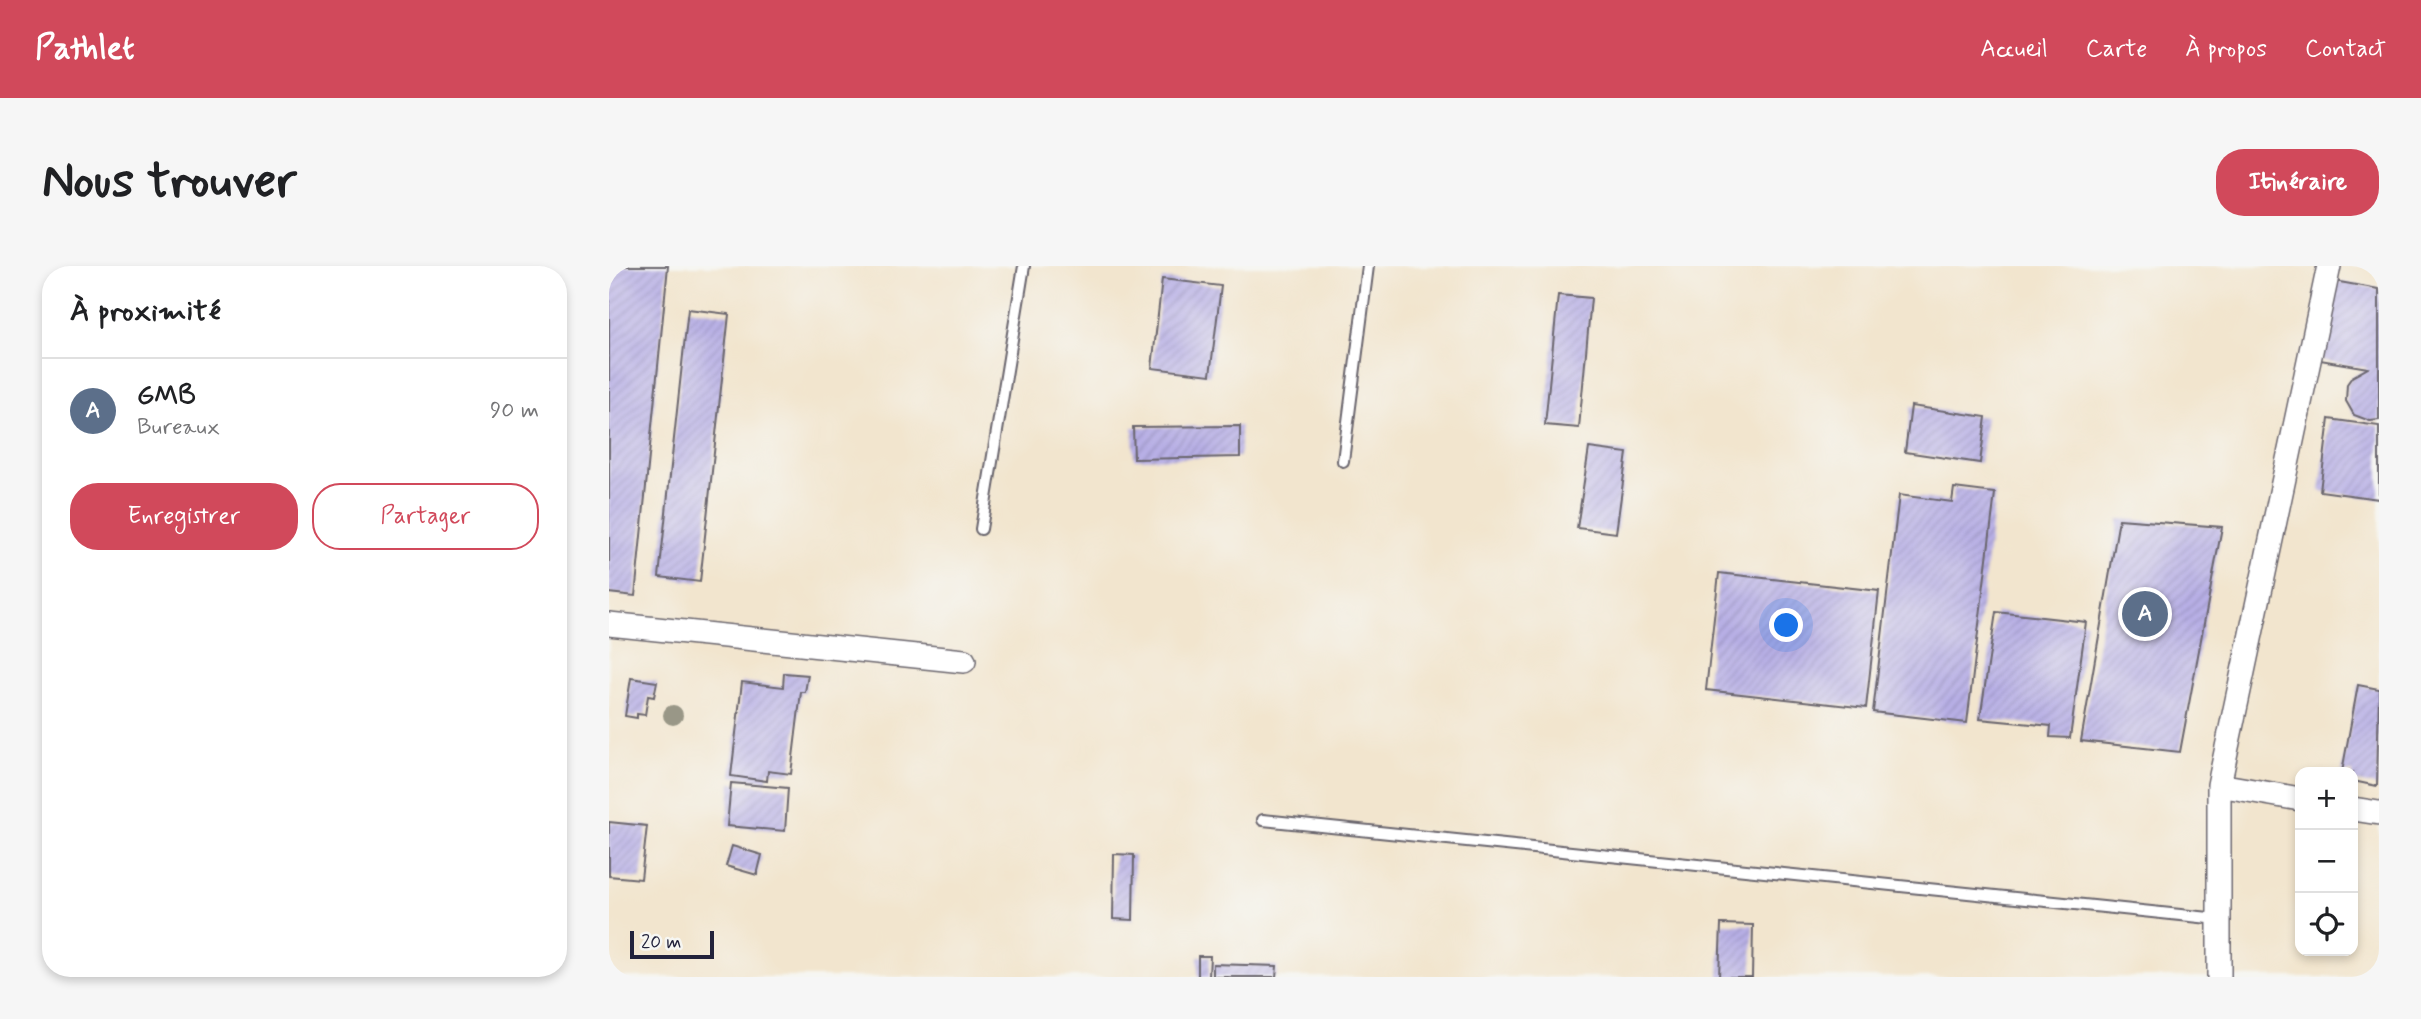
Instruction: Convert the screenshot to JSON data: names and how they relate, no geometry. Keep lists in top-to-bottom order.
{
  "scale_bar": "20 m",
  "page": {
    "header": "Pathlet",
    "nav": [
      "Accueil",
      "Carte",
      "À propos",
      "Contact"
    ],
    "buttons": [
      "Itinéraire",
      ["Enregistrer", "Partager"]
    ],
    "title": "Nous trouver",
    "heading": "À proximité",
    "list": [
      {
        "mark": "A",
        "name": "GMB",
        "note": "Bureaux",
        "value": "90 m"
      }
    ],
    "pins": "A",
    "map_buttons": ["+", "−"],
    "scale": "20 m"
  }
}
